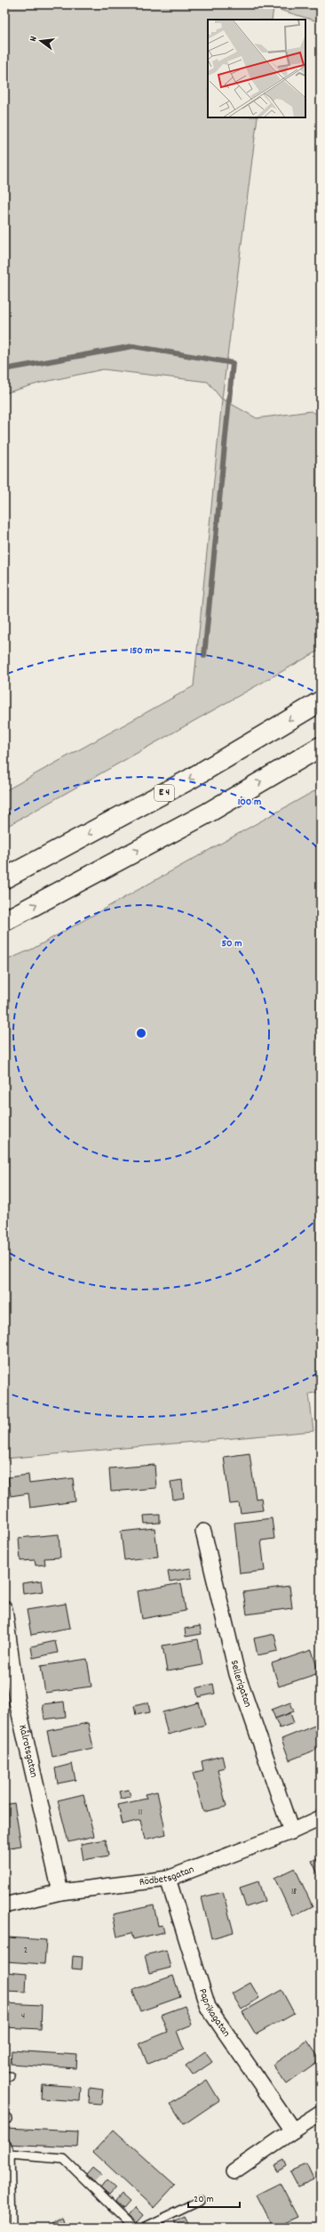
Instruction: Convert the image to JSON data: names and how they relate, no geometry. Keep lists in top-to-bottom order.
{
  "streets": {
    "highway": ["E 4"],
    "street": [
      "Sellerigatan",
      "Kålrotsgatan",
      "Rödbetsgatan",
      "Paprikagatan"
    ]
  },
  "crossings": [
    ["Sellerigatan", "Rödbetsgatan"],
    ["Kålrotsgatan", "Rödbetsgatan"],
    ["Rödbetsgatan", "Paprikagatan"]
  ],
  "house_numbers": [
    "11",
    "18",
    "2",
    "4"
  ],
  "scale_bar": "20 m",
  "north": "left",
  "rings": ["150 m", "100 m", "50 m"]
}
